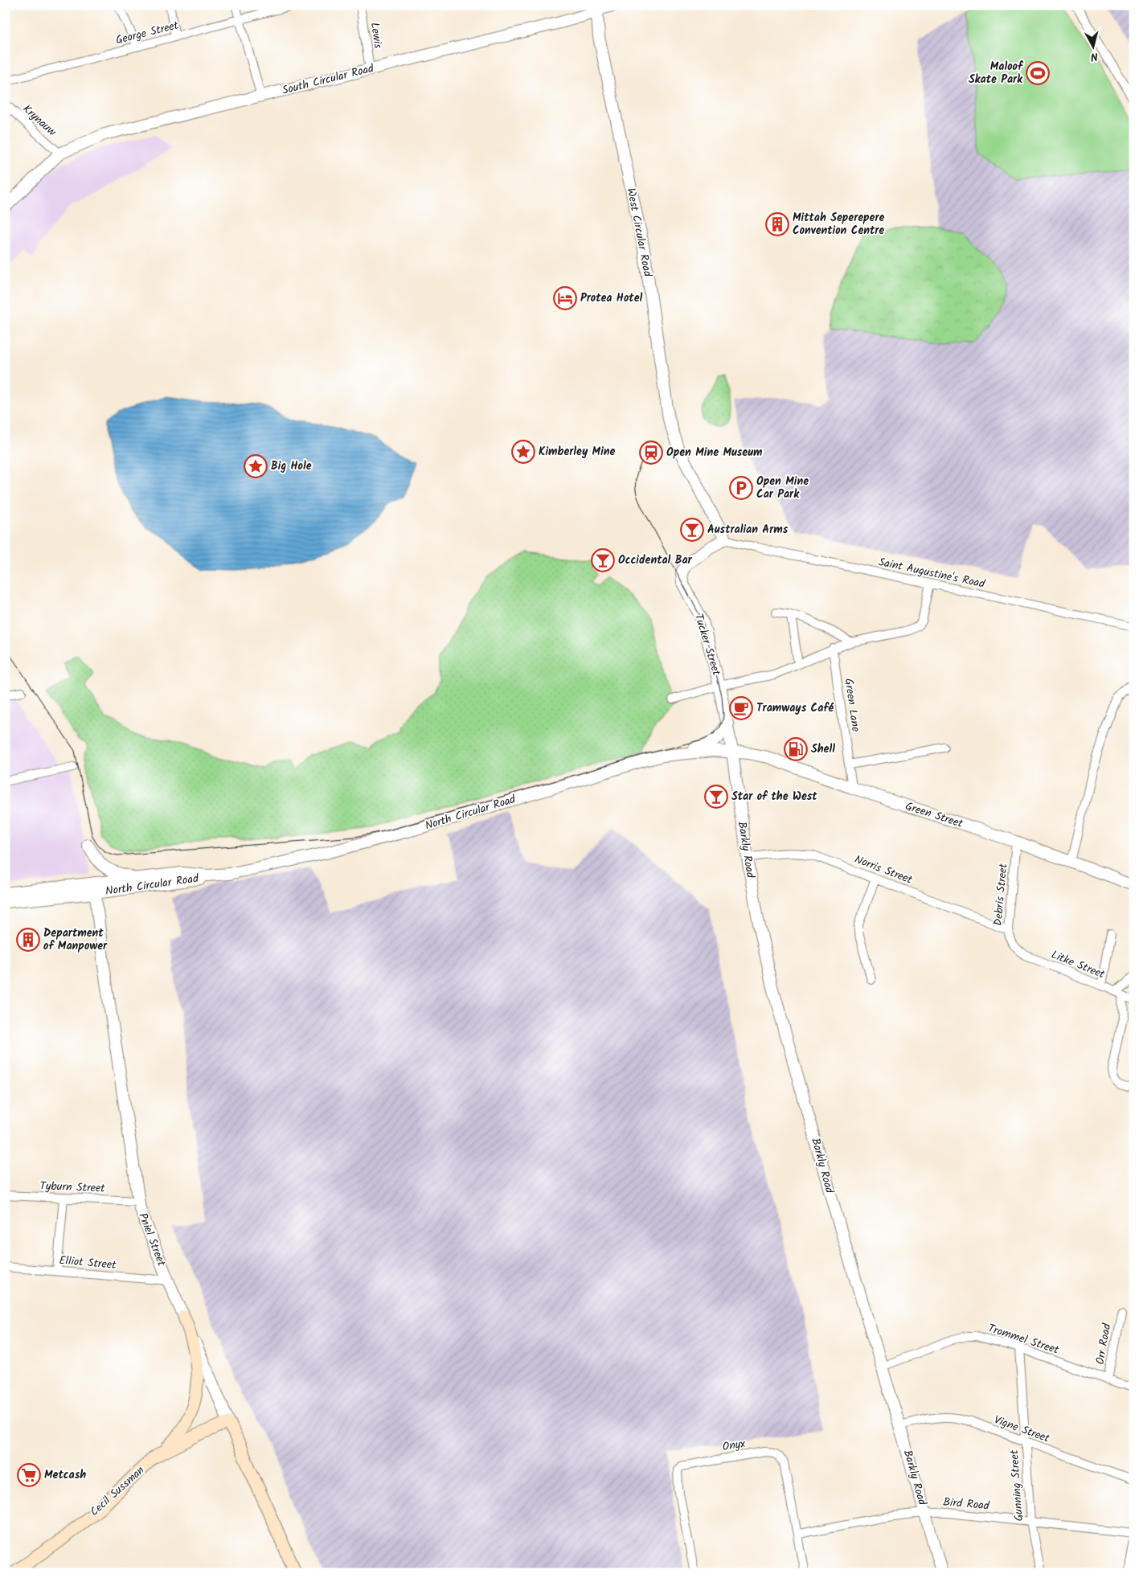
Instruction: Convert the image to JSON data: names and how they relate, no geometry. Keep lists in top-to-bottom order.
{
  "streets": {
    "main road": ["Pniel Street", "Cecil Sussman"],
    "street": [
      "George Street",
      "Lewis",
      "South Circular Road",
      "Krynauw",
      "West Circular Road",
      "Saint Augustine's Road",
      "Tucker Street",
      "Green Lane",
      "North Circular Road",
      "Green Street",
      "Barkly Road",
      "Norris Street",
      "Debris Street",
      "Litke Street",
      "Tyburn Street",
      "Elliot Street",
      "Trommel Street",
      "Orr Road",
      "Vigne Street",
      "Onyx",
      "Gunning Street",
      "Bird Road"
    ]
  },
  "crossings": [
    ["Lewis", "South Circular Road"],
    ["South Circular Road", "Krynauw"],
    ["South Circular Road", "West Circular Road"],
    ["West Circular Road", "Saint Augustine's Road"],
    ["West Circular Road", "Tucker Street"],
    ["Saint Augustine's Road", "Tucker Street"],
    ["Tucker Street", "North Circular Road"],
    ["Tucker Street", "Green Street"],
    ["Tucker Street", "Barkly Road"],
    ["Green Lane", "Green Street"],
    ["North Circular Road", "Green Street"],
    ["North Circular Road", "Barkly Road"],
    ["North Circular Road", "Pniel Street"],
    ["Green Street", "Barkly Road"],
    ["Green Street", "Debris Street"],
    ["Barkly Road", "Norris Street"],
    ["Barkly Road", "Trommel Street"],
    ["Barkly Road", "Vigne Street"],
    ["Barkly Road", "Bird Road"],
    ["Norris Street", "Debris Street"],
    ["Debris Street", "Litke Street"],
    ["Tyburn Street", "Pniel Street"],
    ["Pniel Street", "Elliot Street"],
    ["Pniel Street", "Cecil Sussman"],
    ["Trommel Street", "Orr Road"],
    ["Trommel Street", "Gunning Street"],
    ["Vigne Street", "Gunning Street"],
    ["Onyx", "Bird Road"],
    ["Gunning Street", "Bird Road"]
  ],
  "places": {
    "sports": ["Maloof Skate Park"],
    "building": ["Mittah Seperepere Convention Centre", "Department of Manpower"],
    "hotel": ["Protea Hotel"],
    "place": ["Kimberley Mine", "Big Hole"],
    "station": ["Open Mine Museum"],
    "parking": ["Open Mine Car Park"],
    "bar": ["Australian Arms", "Occidental Bar", "Star of the West"],
    "cafe": ["Tramways Café"],
    "fuel station": ["Shell"],
    "supermarket": ["Metcash"]
  },
  "north": "bottom"
}
